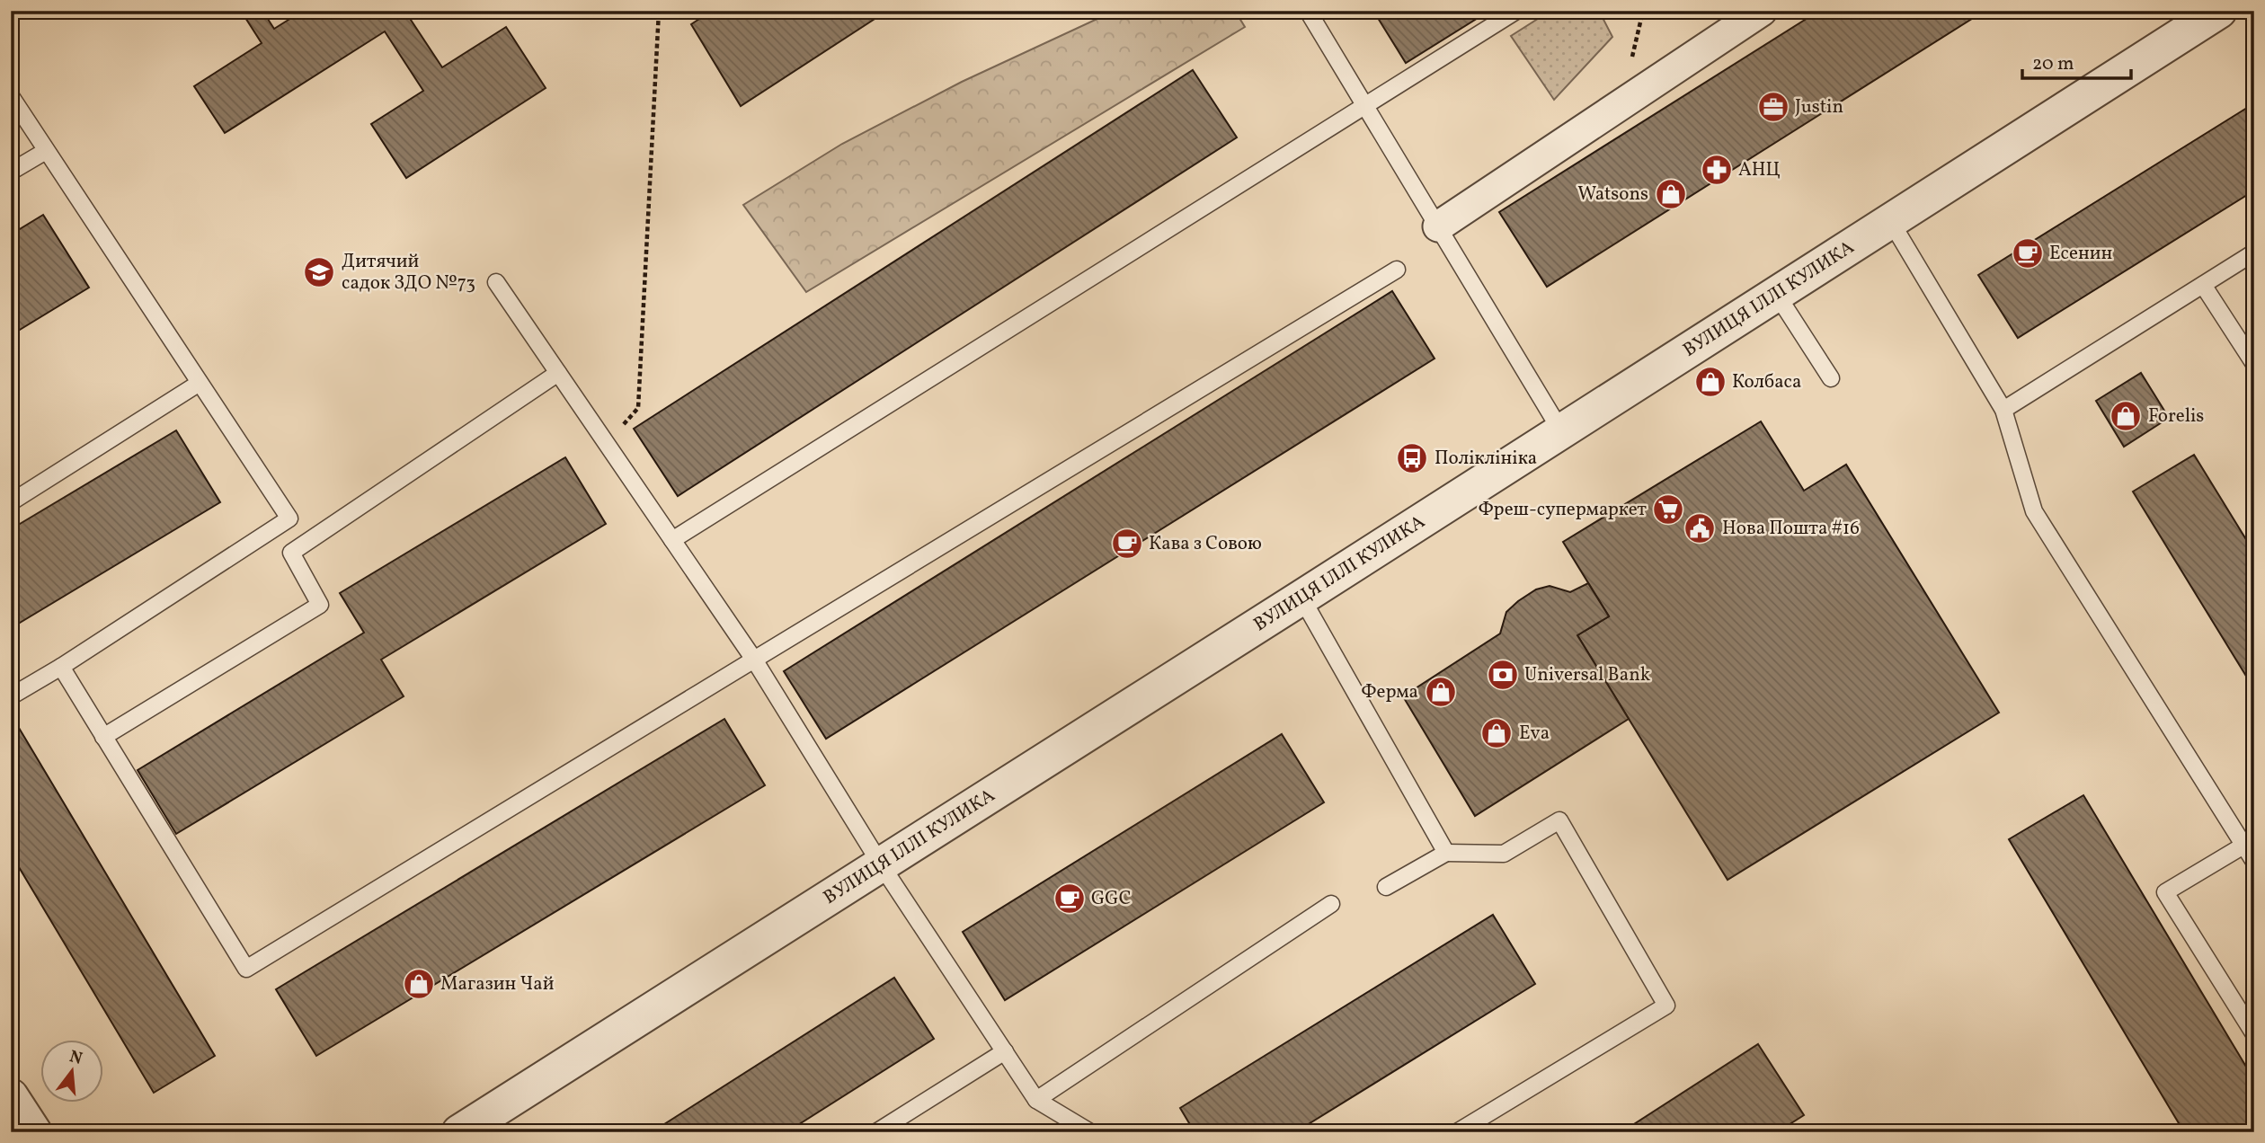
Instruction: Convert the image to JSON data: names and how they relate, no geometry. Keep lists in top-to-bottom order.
{
  "streets": {
    "street": ["ВУЛИЦЯ ІЛЛІ КУЛИКА"]
  },
  "places": {
    "office": ["Justin"],
    "pharmacy": ["АНЦ"],
    "shop": [
      "Watsons",
      "Колбаса",
      "Forelis",
      "Ферма",
      "Eva",
      "Магазин Чай"
    ],
    "cafe": ["Есенин", "Кава з Совою", "GGC"],
    "school or university": ["Дитячий садок ЗДО №73"],
    "bus stop": ["Поліклініка"],
    "supermarket": ["Фреш-супермаркет"],
    "public building": ["Нова Пошта #16"],
    "bank": ["Universal Bank"]
  },
  "scale_bar": "20 m",
  "north": "top"
}
